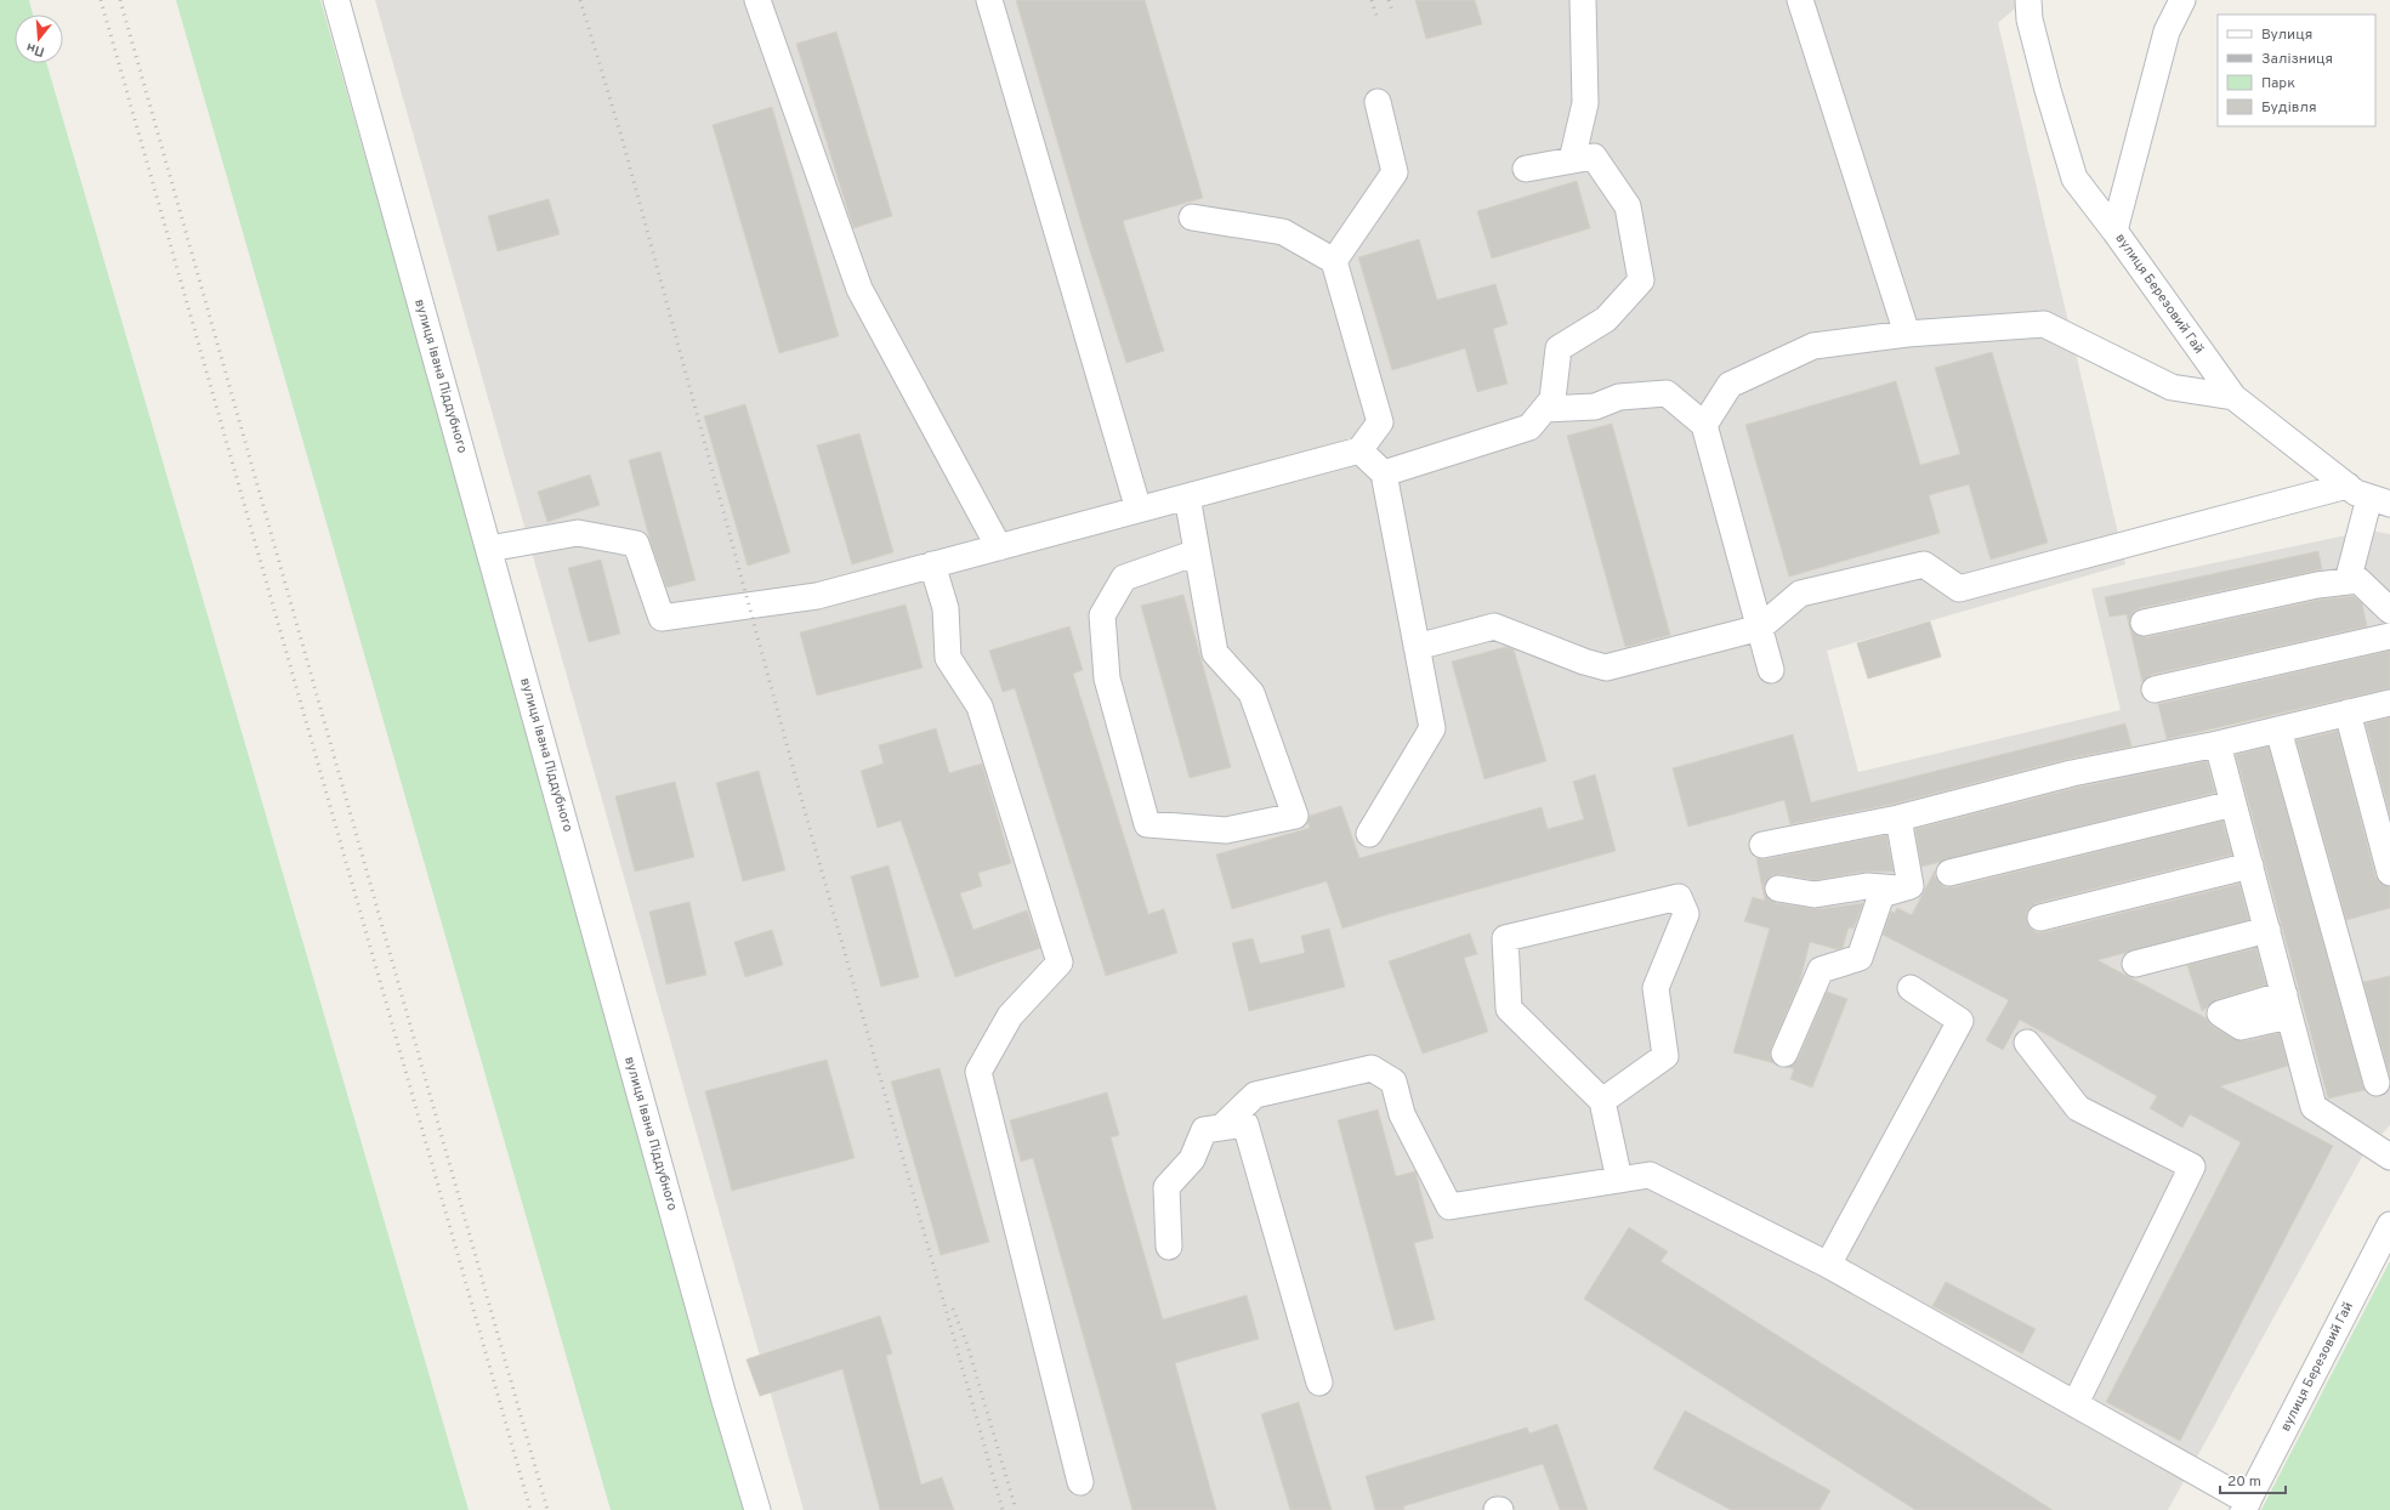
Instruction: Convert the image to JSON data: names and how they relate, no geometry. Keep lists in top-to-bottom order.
{
  "streets": {
    "street": ["вулиця Березовий Гай", "вулиця Івана Піддубного"]
  },
  "legend": [
    "Вулиця",
    "Залізниця",
    "Парк",
    "Будівля"
  ],
  "scale_bar": "20 m",
  "north": "bottom"
}
